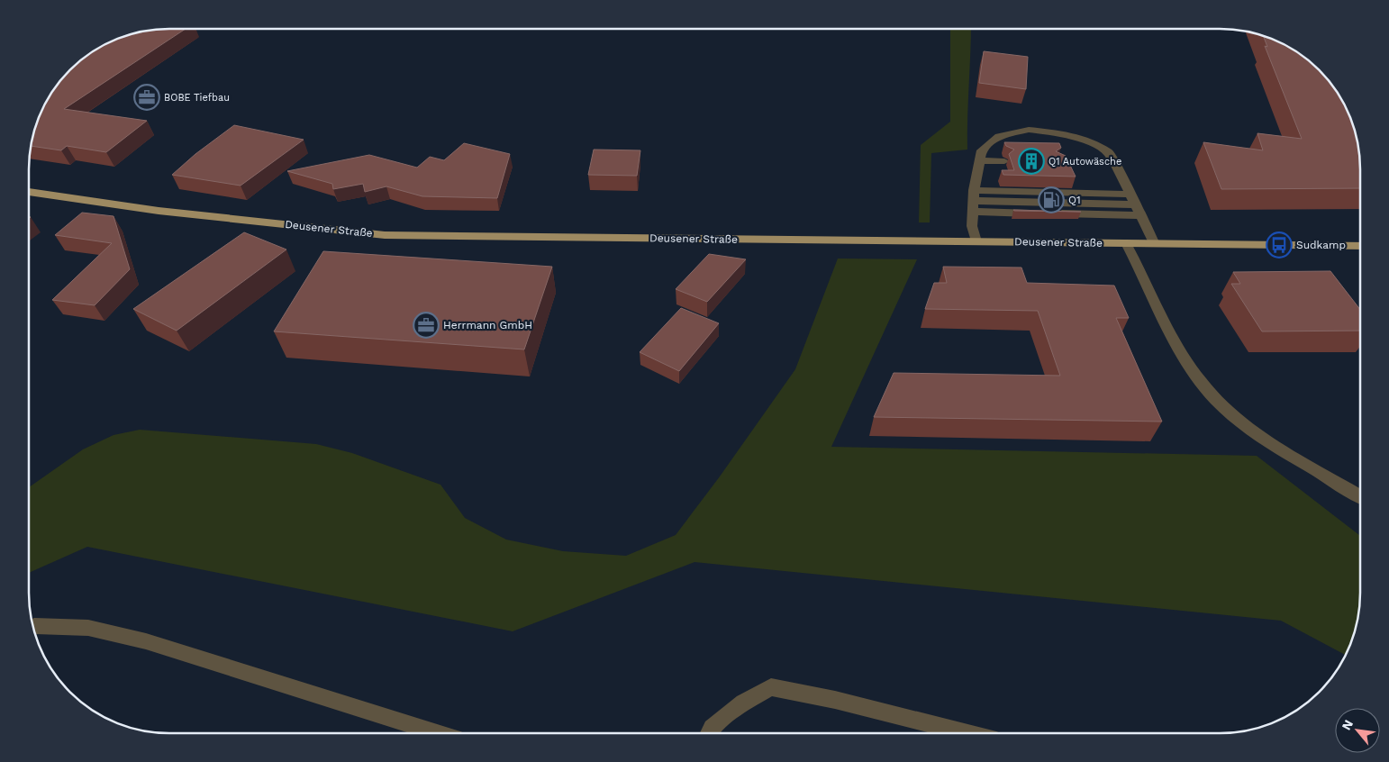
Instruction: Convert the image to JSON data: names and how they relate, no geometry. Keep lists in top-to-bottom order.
{
  "streets": {
    "main road": ["Deusener Straße"]
  },
  "places": {
    "office": ["BOBE Tiefbau", "Herrmann GmbH"],
    "building": ["Q1 Autowäsche"],
    "fuel station": ["Q1"],
    "bus stop": ["Sudkamp"]
  },
  "north": "top left"
}
